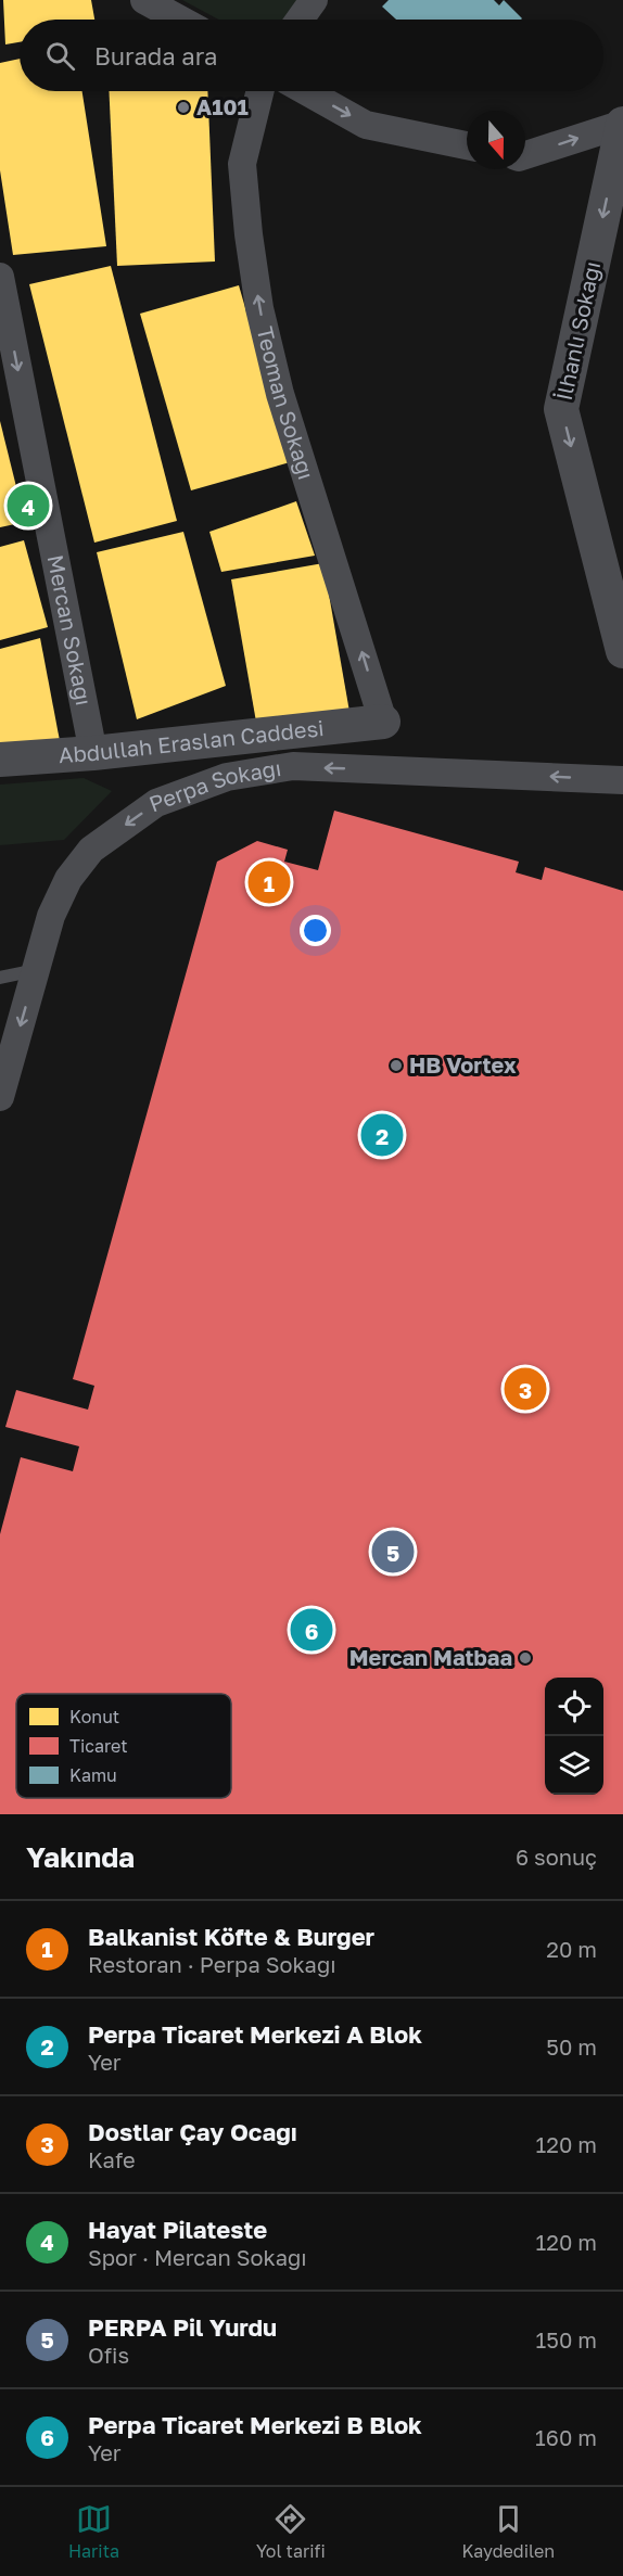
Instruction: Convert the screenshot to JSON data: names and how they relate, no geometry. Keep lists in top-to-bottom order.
{
  "streets": {
    "street": [
      "İlhanlı Sokağı",
      "Teoman Sokağı",
      "Mercan Sokağı",
      "Abdullah Eraslan Caddesi",
      "Perpa Sokağı"
    ]
  },
  "crossings": [
    ["Teoman Sokağı", "Abdullah Eraslan Caddesi"],
    ["Mercan Sokağı", "Abdullah Eraslan Caddesi"]
  ],
  "one_way": [
    "İlhanlı Sokağı",
    "Teoman Sokağı",
    "Mercan Sokağı",
    "Perpa Sokağı"
  ],
  "places": ["A101", "HB Vortex", "Mercan Matbaa"],
  "legend": ["Konut", "Ticaret", "Kamu"],
  "north": "bottom",
  "page": {
    "search": "Burada ara",
    "pins": [
      "4",
      "1",
      "2",
      "3",
      "5",
      "6"
    ],
    "heading": ["Yakında", "6 sonuç"],
    "list": [
      {
        "mark": "1",
        "name": "Balkanist Köfte & Burger",
        "note": "Restoran · Perpa Sokağı",
        "value": "20 m"
      },
      {
        "mark": "2",
        "name": "Perpa Ticaret Merkezi A Blok",
        "note": "Yer",
        "value": "50 m"
      },
      {
        "mark": "3",
        "name": "Dostlar Çay Ocağı",
        "note": "Kafe",
        "value": "120 m"
      },
      {
        "mark": "4",
        "name": "Hayat Pilateste",
        "note": "Spor · Mercan Sokağı",
        "value": "120 m"
      },
      {
        "mark": "5",
        "name": "PERPA Pil Yurdu",
        "note": "Ofis",
        "value": "150 m"
      },
      {
        "mark": "6",
        "name": "Perpa Ticaret Merkezi B Blok",
        "note": "Yer",
        "value": "160 m"
      }
    ],
    "nav": ["Harita", "Yol tarifi", "Kaydedilen"]
  }
}
